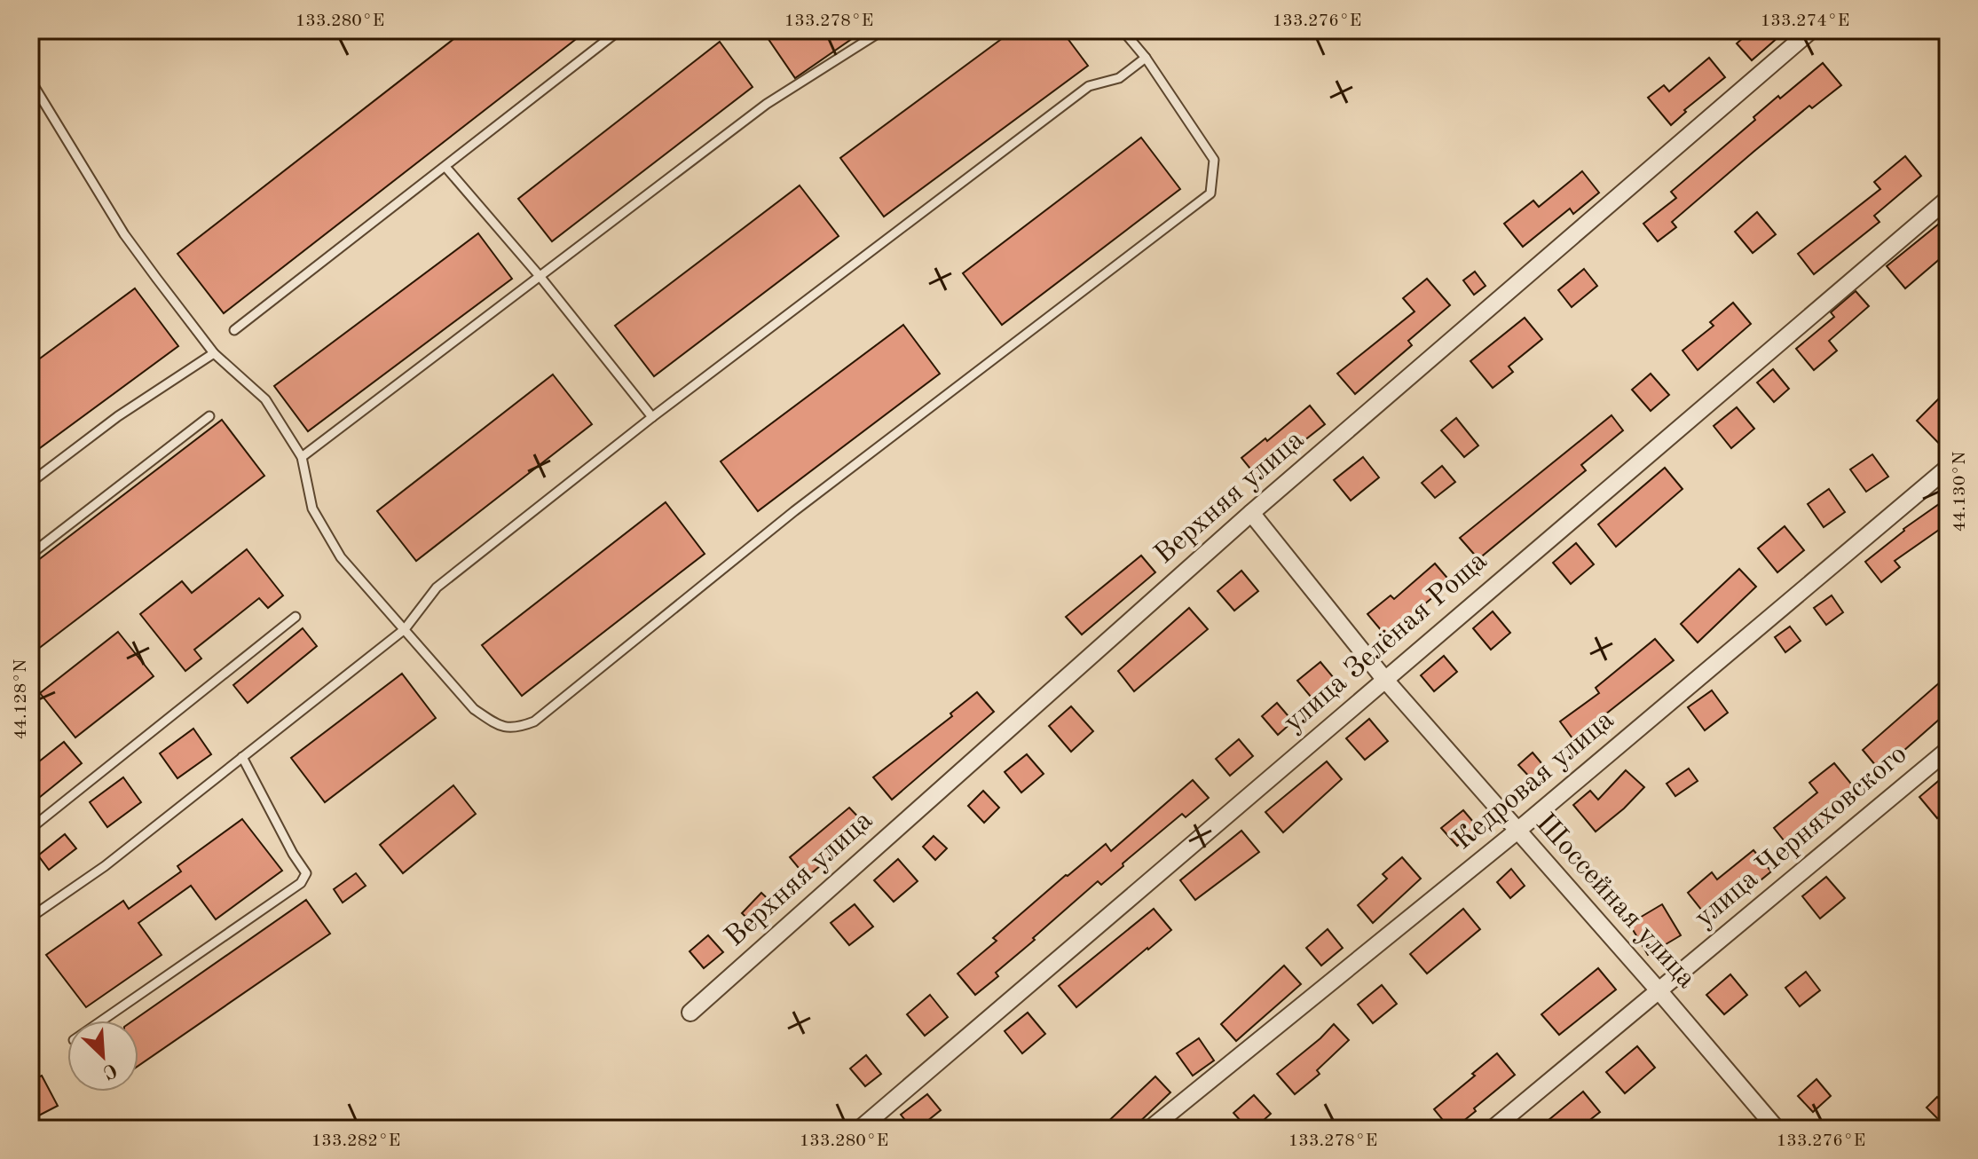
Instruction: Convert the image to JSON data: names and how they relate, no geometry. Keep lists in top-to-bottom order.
{
  "streets": {
    "street": [
      "Верхняя улица",
      "улица Зелёная Роща",
      "Кедровая улица",
      "улица Черняховского",
      "Шоссейная улица"
    ]
  },
  "crossings": [
    ["Верхняя улица", "Шоссейная улица"],
    ["улица Зелёная Роща", "Шоссейная улица"],
    ["Кедровая улица", "Шоссейная улица"],
    ["улица Черняховского", "Шоссейная улица"]
  ],
  "north": "bottom right",
  "coordinates": [
    "133.280°E",
    "133.278°E",
    "133.276°E",
    "133.274°E",
    "44.130°N",
    "44.128°N",
    "133.282°E"
  ]
}
